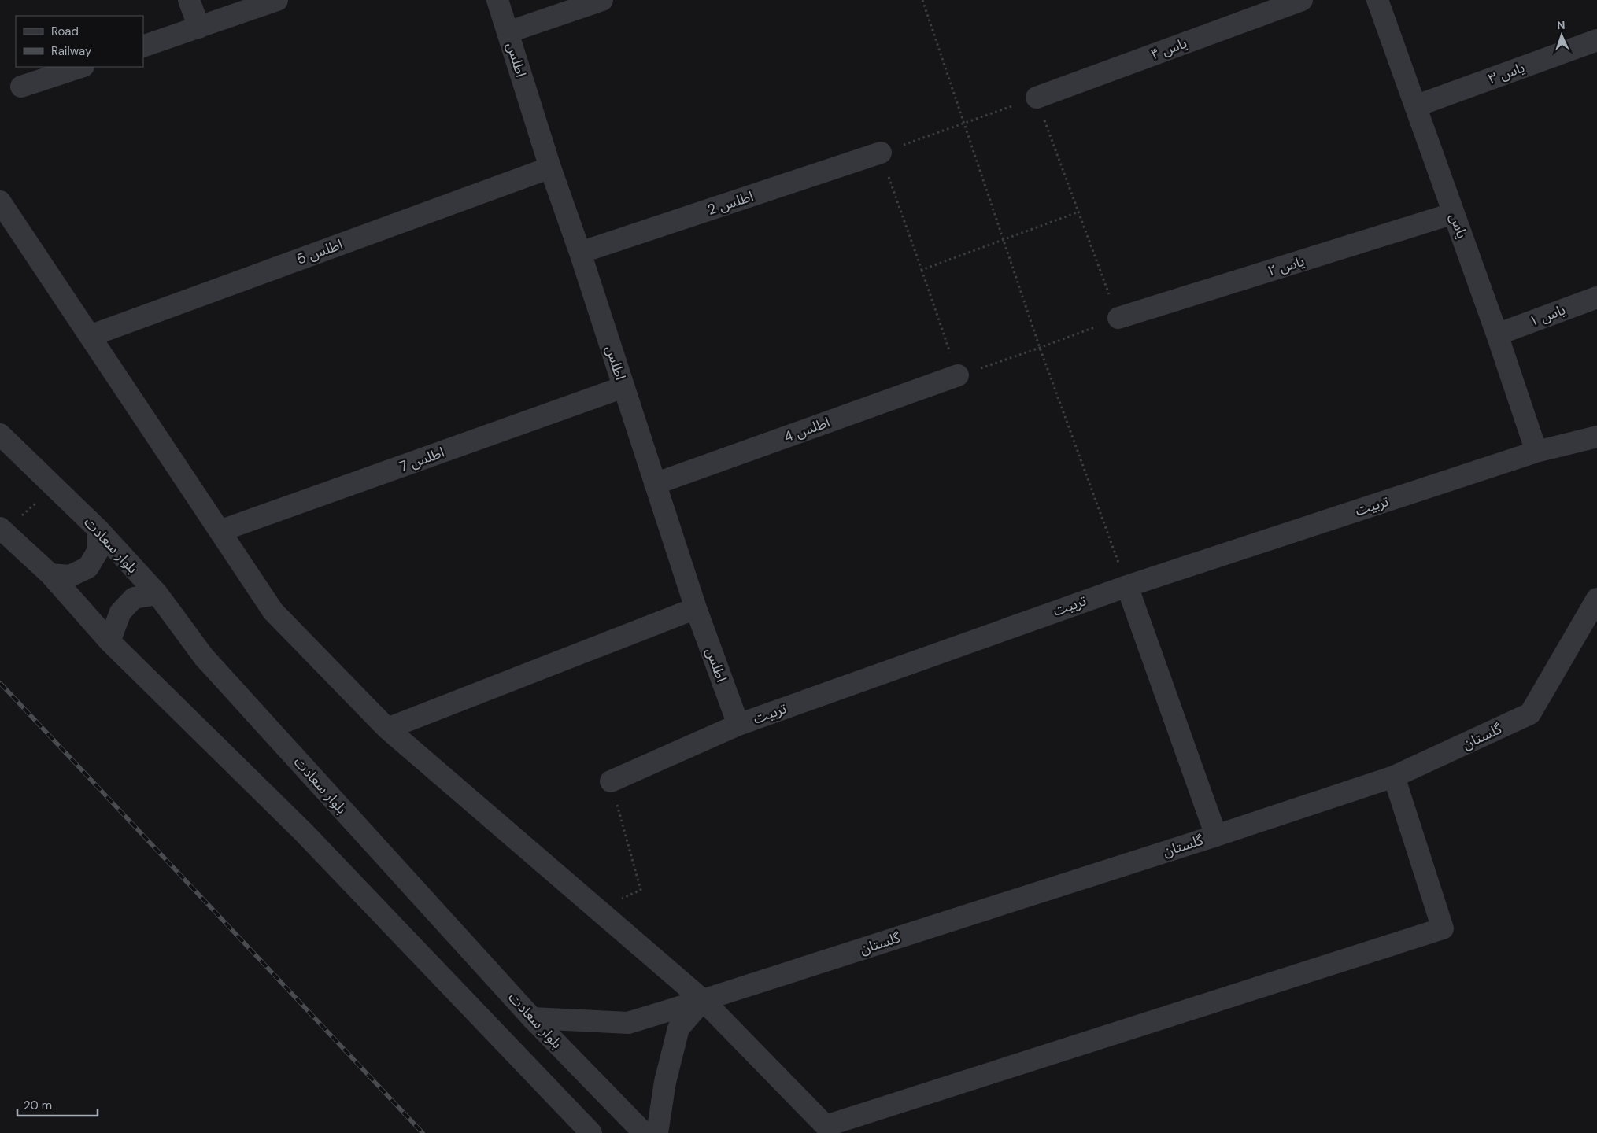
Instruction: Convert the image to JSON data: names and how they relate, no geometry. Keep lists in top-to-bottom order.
{
  "streets": {
    "street": [
      "یاس ۴",
      "اطلس",
      "یاس ۳",
      "اطلس 2",
      "یاس",
      "اطلس 5",
      "یاس ۲",
      "یاس ۱",
      "اطلس 4",
      "اطلس 7",
      "تربیت",
      "بلوار سعادت",
      "گلستان"
    ]
  },
  "crossings": [
    ["اطلس", "اطلس 2"],
    ["اطلس", "اطلس 5"],
    ["اطلس", "اطلس 4"],
    ["اطلس", "اطلس 7"],
    ["اطلس", "تربیت"],
    ["یاس ۳", "یاس"],
    ["یاس", "یاس ۲"],
    ["یاس", "یاس ۱"],
    ["یاس", "تربیت"],
    ["بلوار سعادت", "گلستان"]
  ],
  "legend": ["Road", "Railway"],
  "scale_bar": "20 m",
  "north": "top"
}
